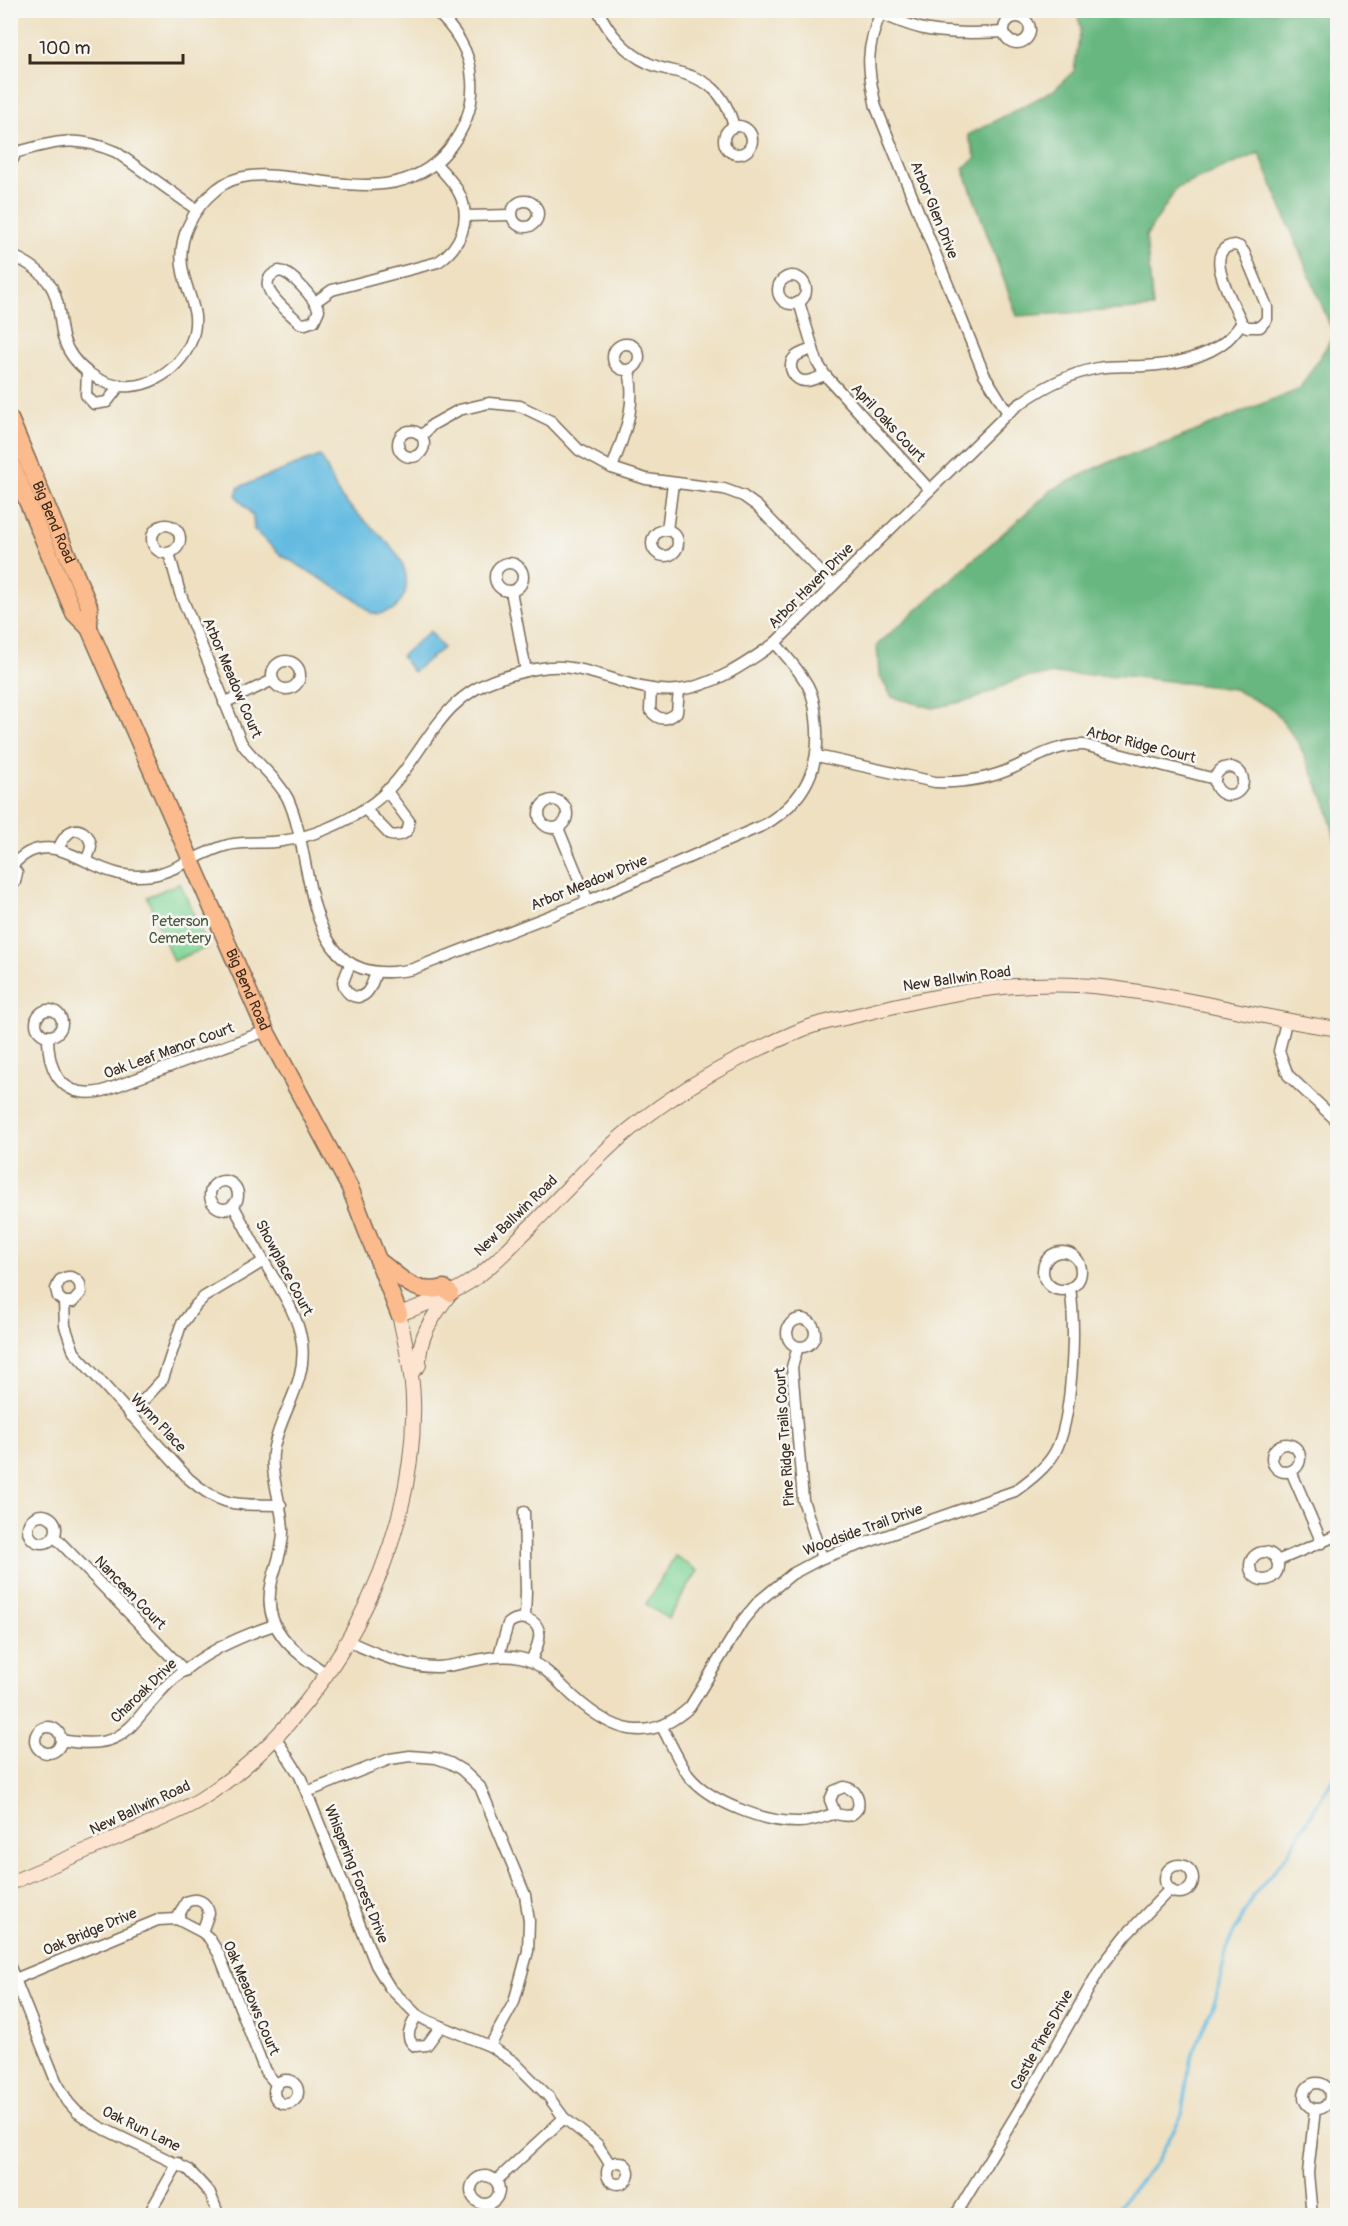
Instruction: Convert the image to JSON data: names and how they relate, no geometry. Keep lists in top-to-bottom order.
{
  "streets": {
    "main road": ["Big Bend Road"],
    "street": [
      "Arbor Glen Drive",
      "April Oaks Court",
      "Arbor Haven Drive",
      "Arbor Meadow Court",
      "Arbor Ridge Court",
      "Arbor Meadow Drive",
      "New Ballwin Road",
      "Oak Leaf Manor Court",
      "Showplace Court",
      "Wynn Place",
      "Pine Ridge Trails Court",
      "Woodside Trail Drive",
      "Nanceen Court",
      "Charoak Drive",
      "Whispering Forest Drive",
      "Oak Bridge Drive",
      "Oak Meadows Court",
      "Castle Pines Drive",
      "Oak Run Lane"
    ]
  },
  "crossings": [
    ["Arbor Glen Drive", "Arbor Haven Drive"],
    ["April Oaks Court", "Arbor Haven Drive"],
    ["Big Bend Road", "Arbor Haven Drive"],
    ["Big Bend Road", "New Ballwin Road"],
    ["Big Bend Road", "Oak Leaf Manor Court"],
    ["Arbor Haven Drive", "Arbor Meadow Court"],
    ["Arbor Haven Drive", "Arbor Meadow Drive"],
    ["Arbor Meadow Court", "Arbor Meadow Drive"],
    ["Arbor Ridge Court", "Arbor Meadow Drive"],
    ["New Ballwin Road", "Whispering Forest Drive"],
    ["Showplace Court", "Wynn Place"],
    ["Showplace Court", "Charoak Drive"],
    ["Pine Ridge Trails Court", "Woodside Trail Drive"],
    ["Nanceen Court", "Charoak Drive"],
    ["Oak Bridge Drive", "Oak Run Lane"]
  ],
  "parks": ["Peterson Cemetery"],
  "scale_bar": "100 m"
}
